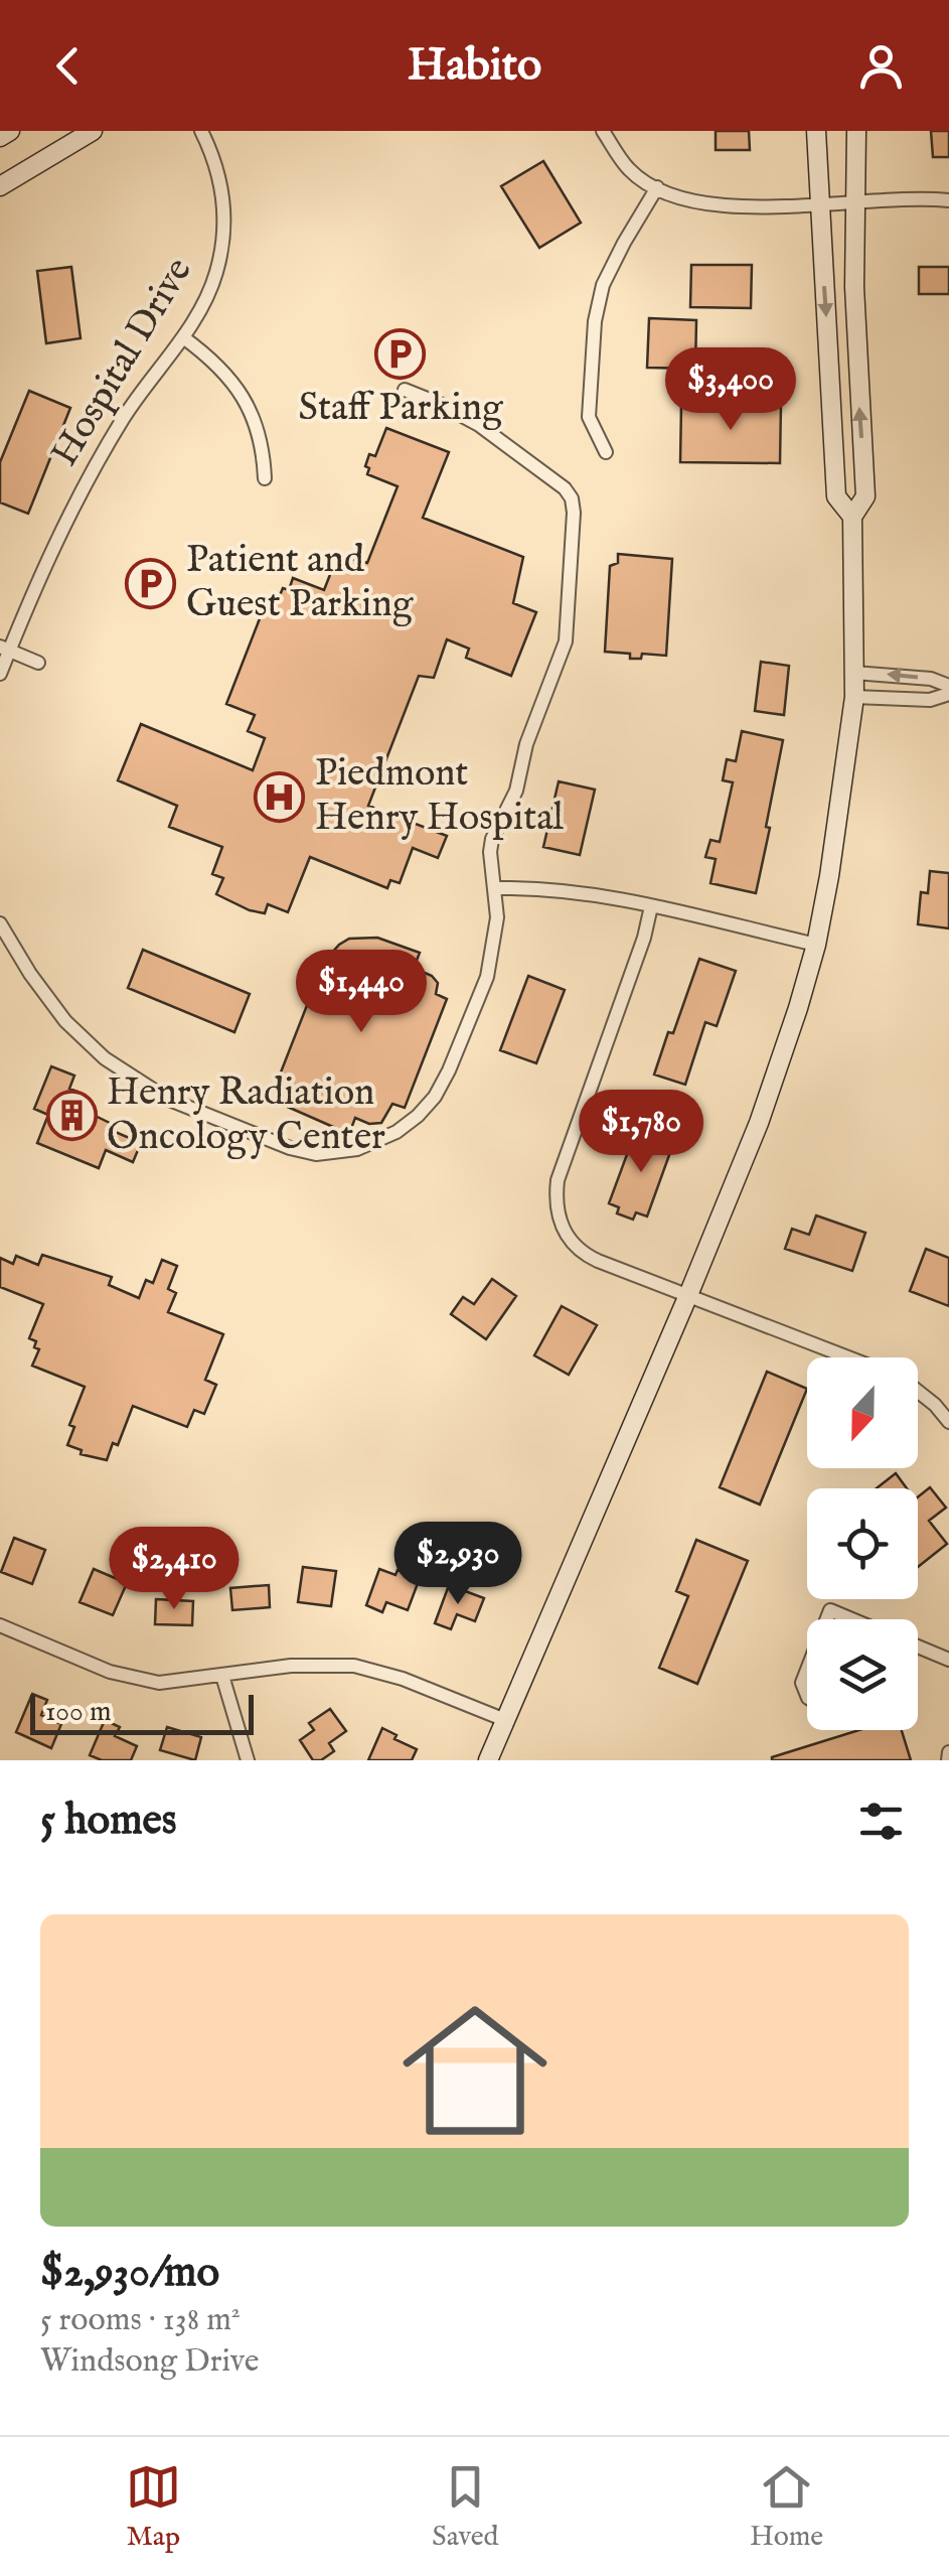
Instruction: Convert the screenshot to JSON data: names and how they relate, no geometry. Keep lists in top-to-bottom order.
{
  "streets": {
    "street": ["Hospital Drive"]
  },
  "places": {
    "parking": ["Staff Parking", "Patient and Guest Parking"],
    "hospital": ["Piedmont Henry Hospital"],
    "building": ["Henry Radiation Oncology Center"]
  },
  "scale_bar": "100 m",
  "north": "bottom",
  "page": {
    "header": "Habito",
    "price": [
      "$3,400",
      "$1,440",
      "$1,780",
      "$2,930",
      "$2,410"
    ],
    "scale": "100 m",
    "heading": "5 homes",
    "list": [
      {
        "name": "$2,930/mo",
        "note": "5 rooms · 138 m² · Windsong Drive"
      }
    ],
    "tabs": ["Map", "Saved", "Home"]
  }
}
